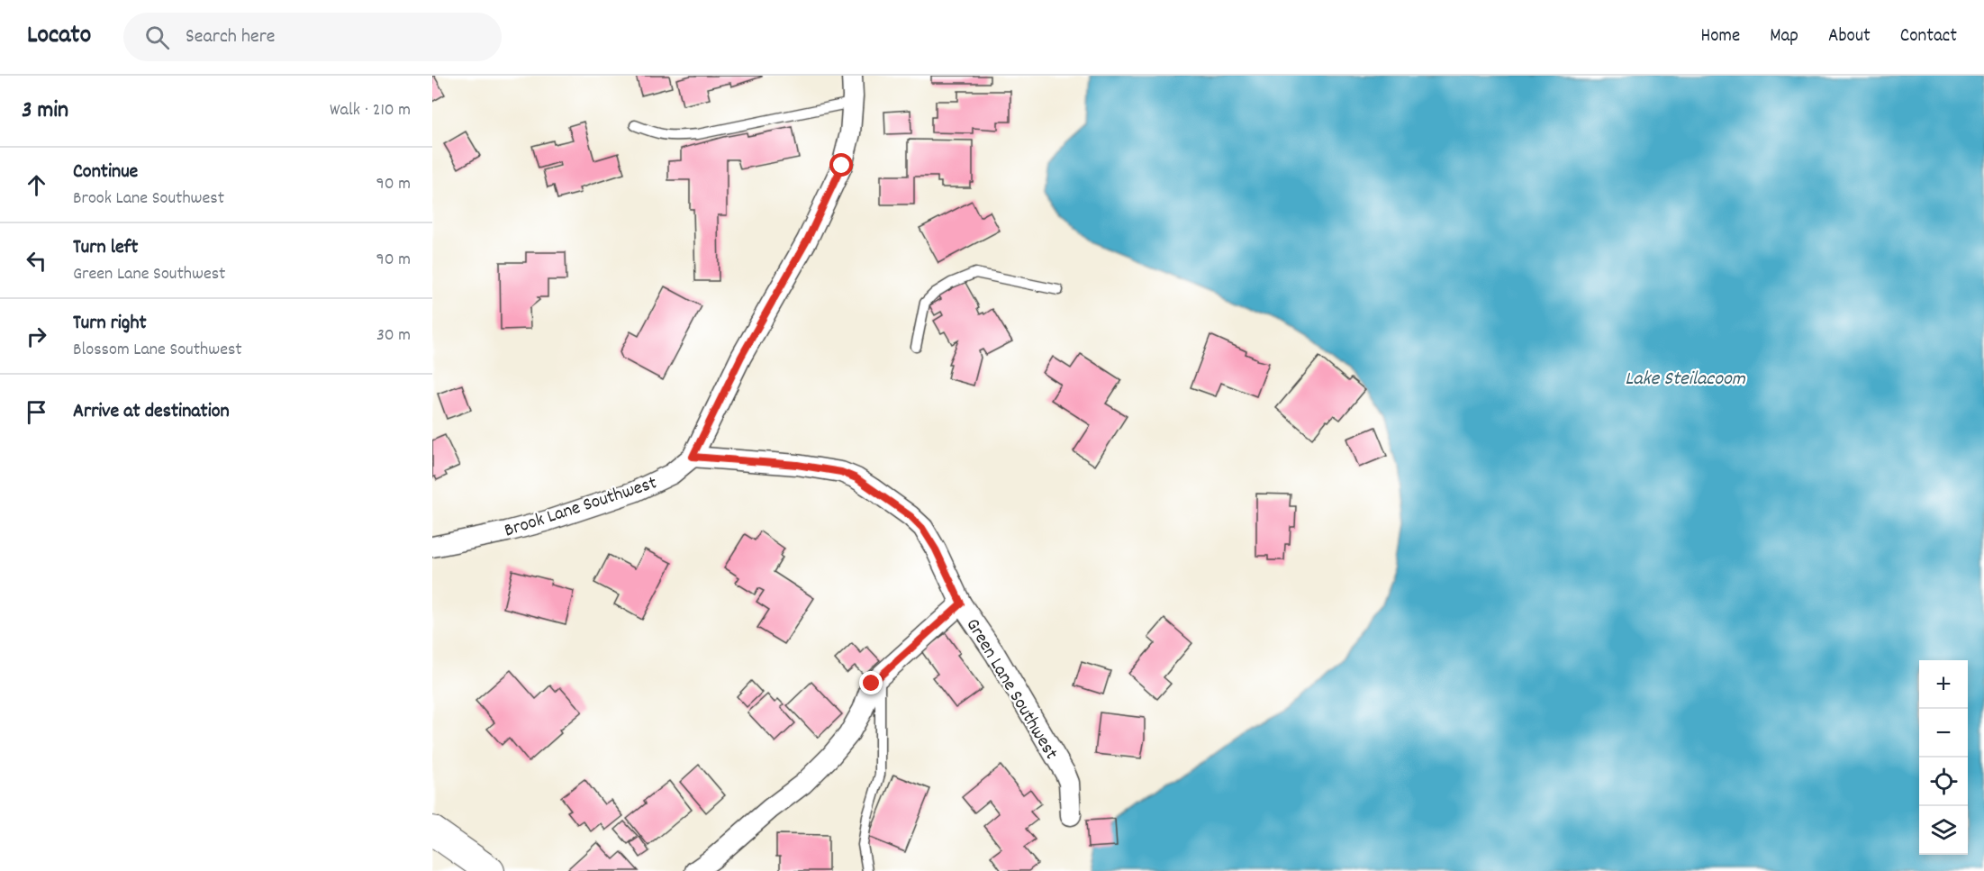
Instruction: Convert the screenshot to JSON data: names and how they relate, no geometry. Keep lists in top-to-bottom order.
{
  "streets": {
    "street": ["Brook Lane Southwest", "Green Lane Southwest"]
  },
  "crossings": [
    ["Brook Lane Southwest", "Green Lane Southwest"]
  ],
  "water": ["Lake Steilacoom"],
  "page": {
    "header": "Locato",
    "search": "Search here",
    "nav": [
      "Home",
      "Map",
      "About",
      "Contact"
    ],
    "heading": ["3 min", "Walk · 210 m"],
    "list": [
      ["Continue", "Brook Lane Southwest", "90 m"],
      ["Turn left", "Green Lane Southwest", "90 m"],
      ["Turn right", "Blossom Lane Southwest", "30 m"],
      "Arrive at destination"
    ],
    "map_buttons": ["+", "−"]
  }
}
